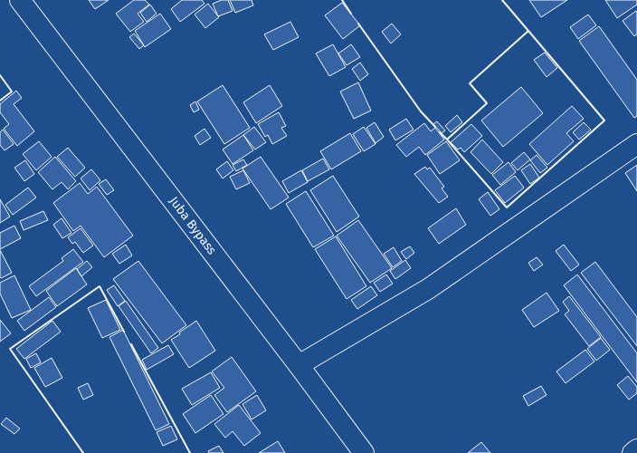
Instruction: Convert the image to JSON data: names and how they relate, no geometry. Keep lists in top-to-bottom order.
{
  "streets": {
    "main road": ["Juba Bypass"]
  }
}
